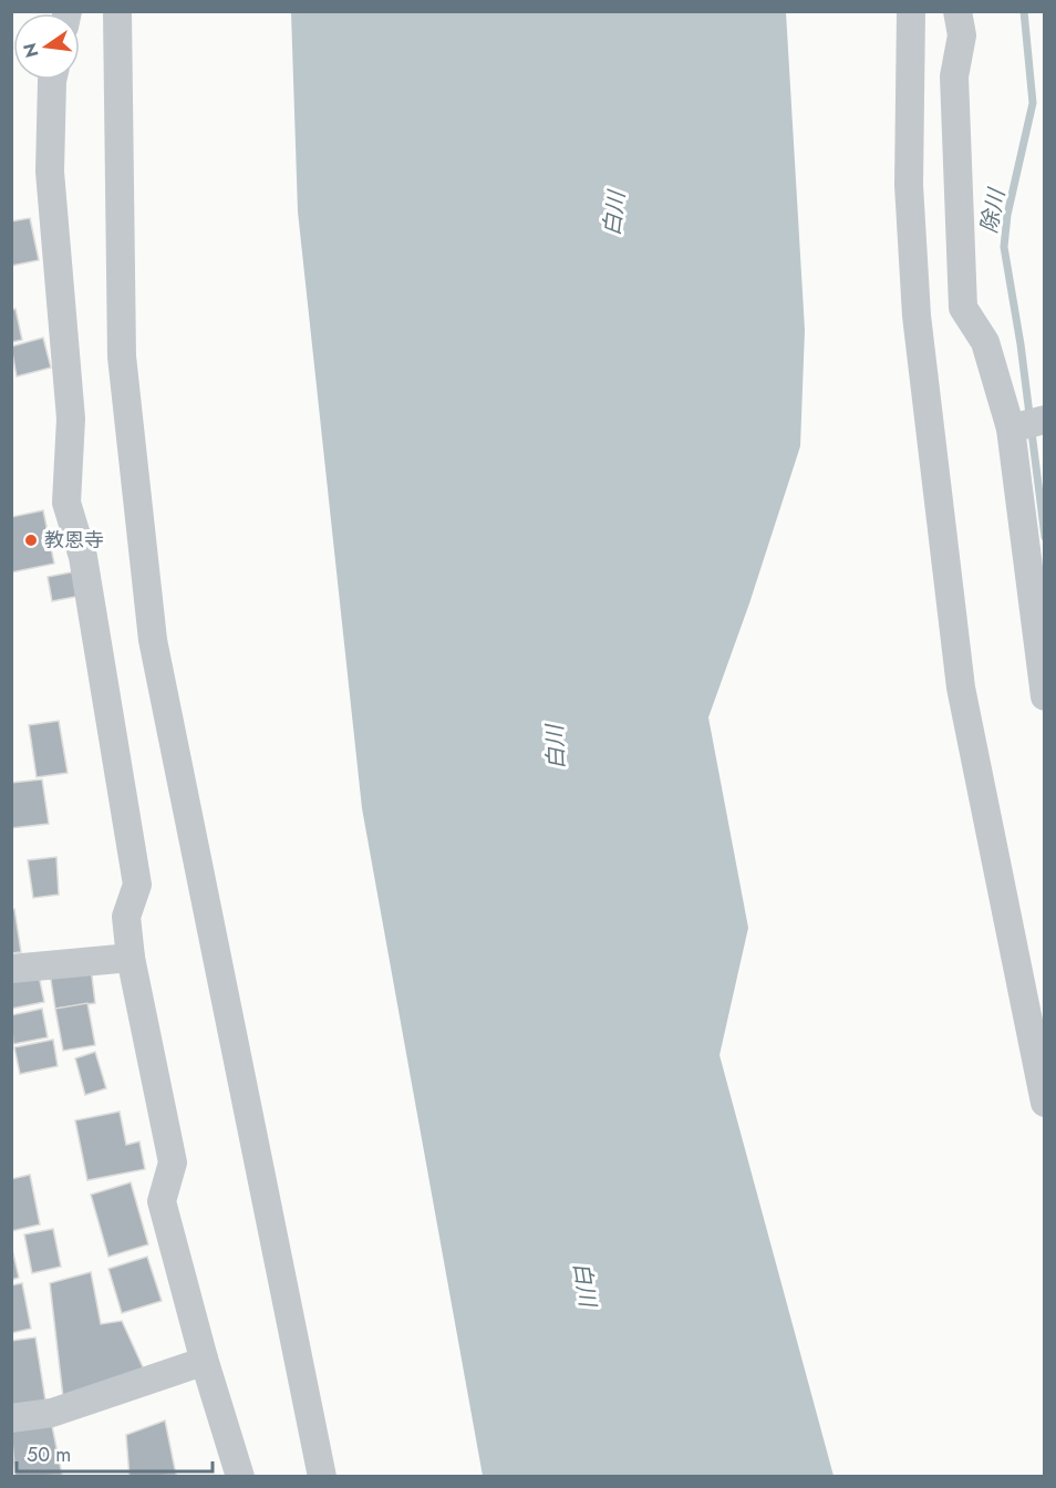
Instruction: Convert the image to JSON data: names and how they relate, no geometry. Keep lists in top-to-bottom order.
{
  "water": ["除川", "白川"],
  "places": ["教恩寺"],
  "scale_bar": "50 m",
  "north": "left"
}
